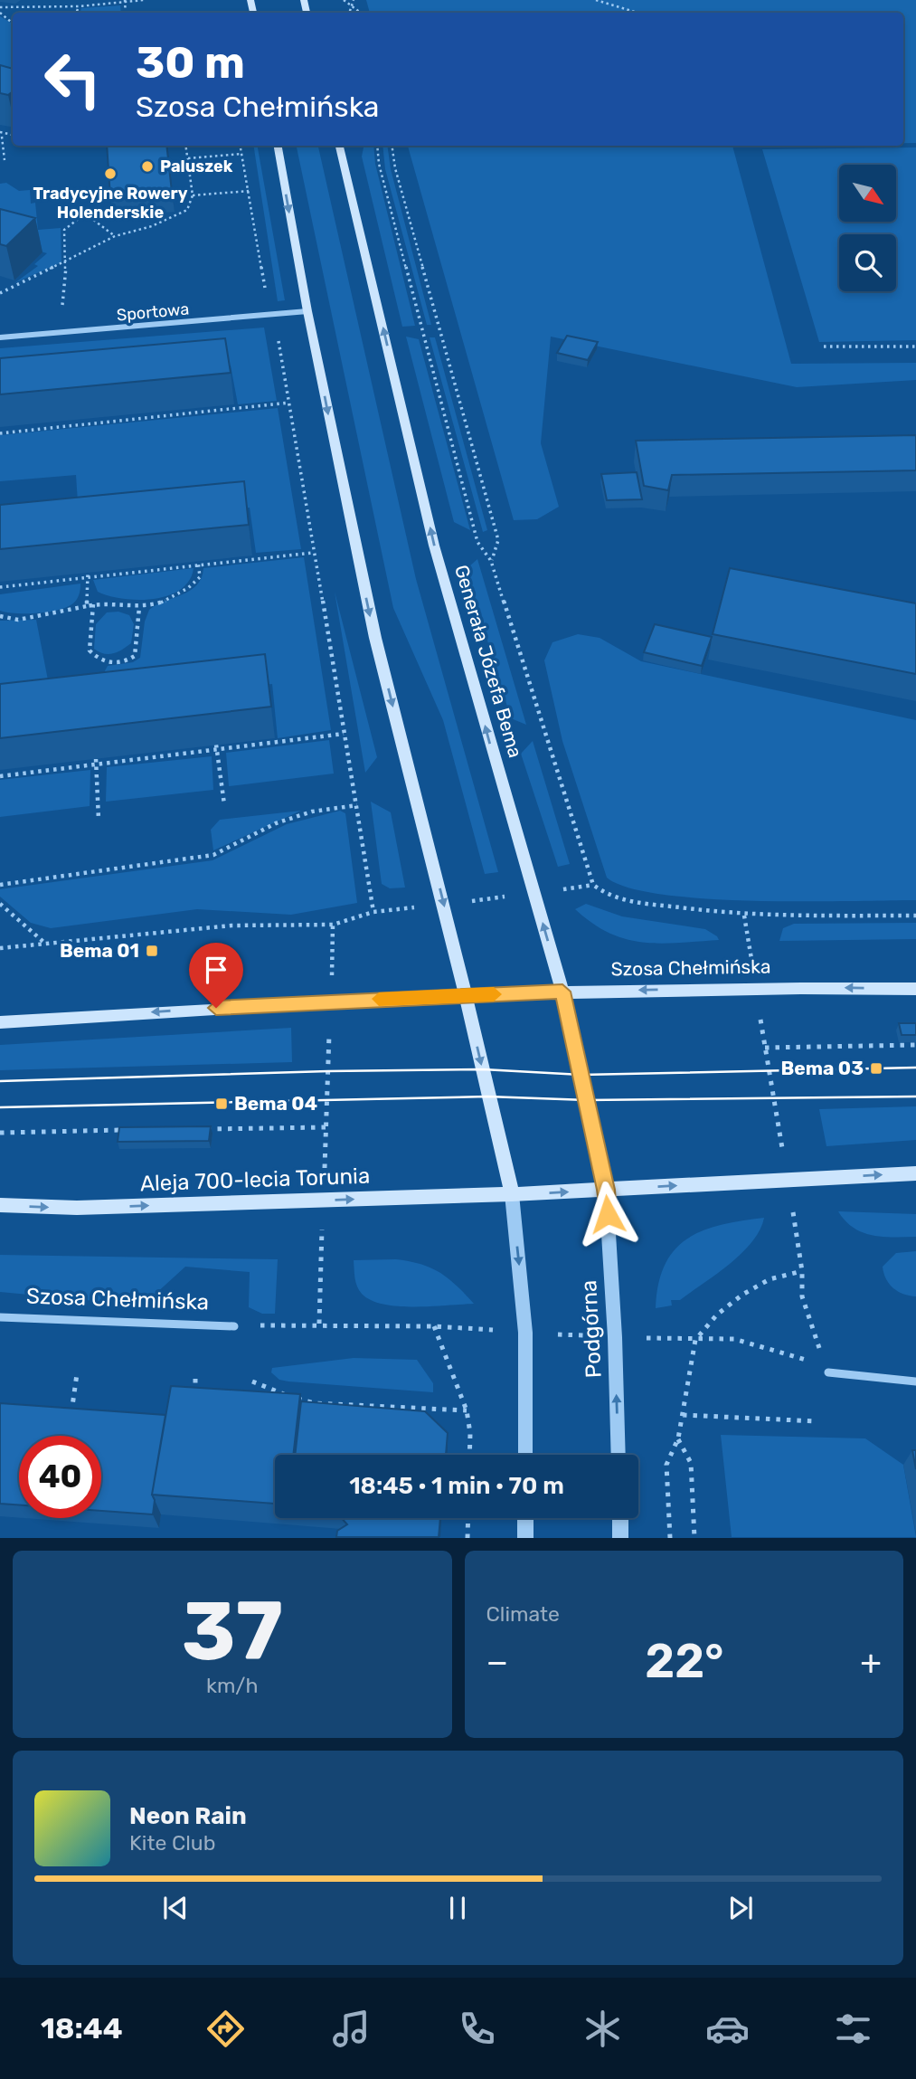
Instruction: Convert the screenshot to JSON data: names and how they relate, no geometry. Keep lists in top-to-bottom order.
{
  "streets": {
    "main road": ["Generała Józefa Bema", "Szosa Chełmińska", "Aleja 700-lecia Torunia"],
    "street": ["Sportowa", "Podgórna"]
  },
  "crossings": [
    ["Generała Józefa Bema", "Szosa Chełmińska"],
    ["Generała Józefa Bema", "Podgórna"]
  ],
  "one_way": ["Szosa Chełmińska", "Aleja 700-lecia Torunia"],
  "places": {
    "other": ["Paluszek", "Tradycyjne Rowery Holenderskie"],
    "transit": ["Bema 01", "Bema 03", "Bema 04"]
  },
  "north": "bottom right",
  "page": {
    "turn": ["30 m", "Szosa Chełmińska"],
    "limit": "40",
    "trip": "18:45 · 1 min · 70 m",
    "tile": [
      ["37", "km/h"],
      "Climate"
    ],
    "heat": ["−", "22°", "+"],
    "song": ["Neon Rain", "Kite Club"],
    "tabs": "18:44"
  }
}
